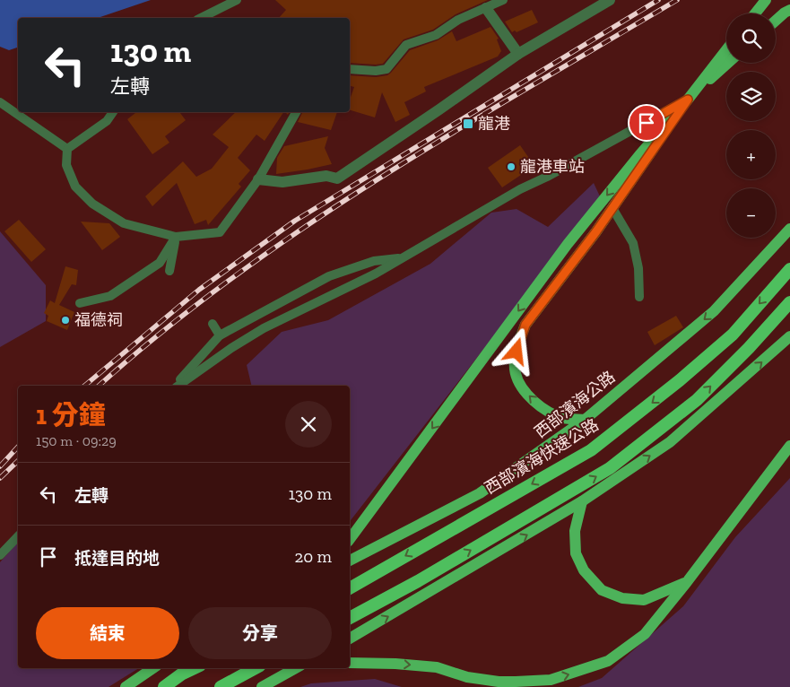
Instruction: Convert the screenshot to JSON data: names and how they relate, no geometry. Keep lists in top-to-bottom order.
{
  "streets": {
    "highway": ["西部濱海快速公路"],
    "main road": ["西部濱海公路"]
  },
  "places": {
    "transit": ["龍港"],
    "other": ["龍港車站", "福德祠"]
  },
  "page": {
    "map_buttons": ["+", "−"],
    "turn": ["130 m", "左轉"],
    "heading": ["1 分鐘", "150 m · 09:29"],
    "list": [
      {
        "name": "左轉",
        "value": "130 m"
      },
      {
        "name": "抵達目的地",
        "value": "20 m"
      }
    ],
    "buttons": ["結束", "分享"]
  }
}
